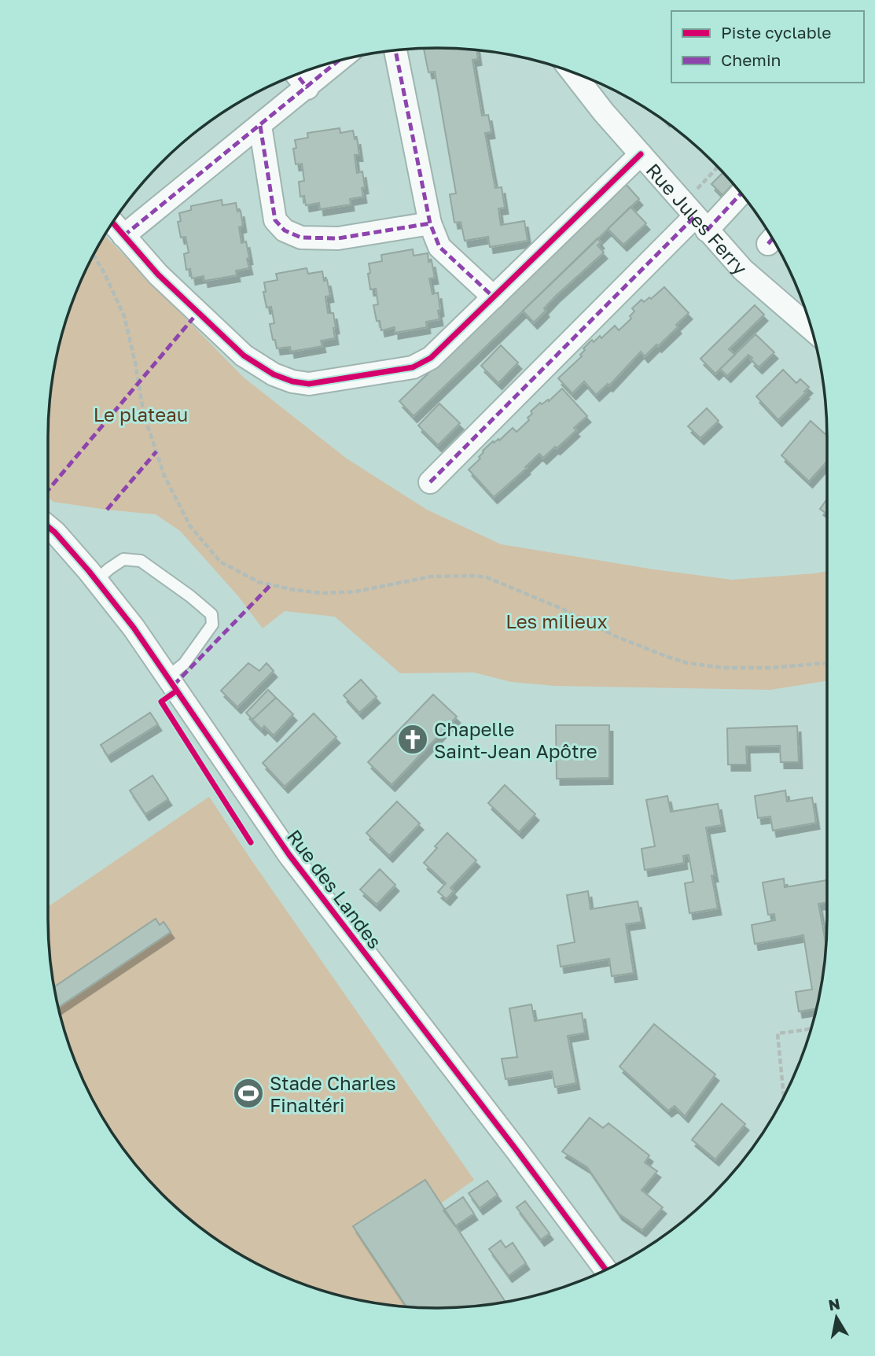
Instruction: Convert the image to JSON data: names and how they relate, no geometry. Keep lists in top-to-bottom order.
{
  "streets": {
    "street": ["Rue Jules Ferry", "Rue des Landes"]
  },
  "parks": ["Le plateau", "Les milieux"],
  "places": {
    "church": ["Chapelle Saint-Jean Apôtre"],
    "sports": ["Stade Charles Finaltéri"]
  },
  "legend": ["Piste cyclable", "Chemin"],
  "north": "top"
}
